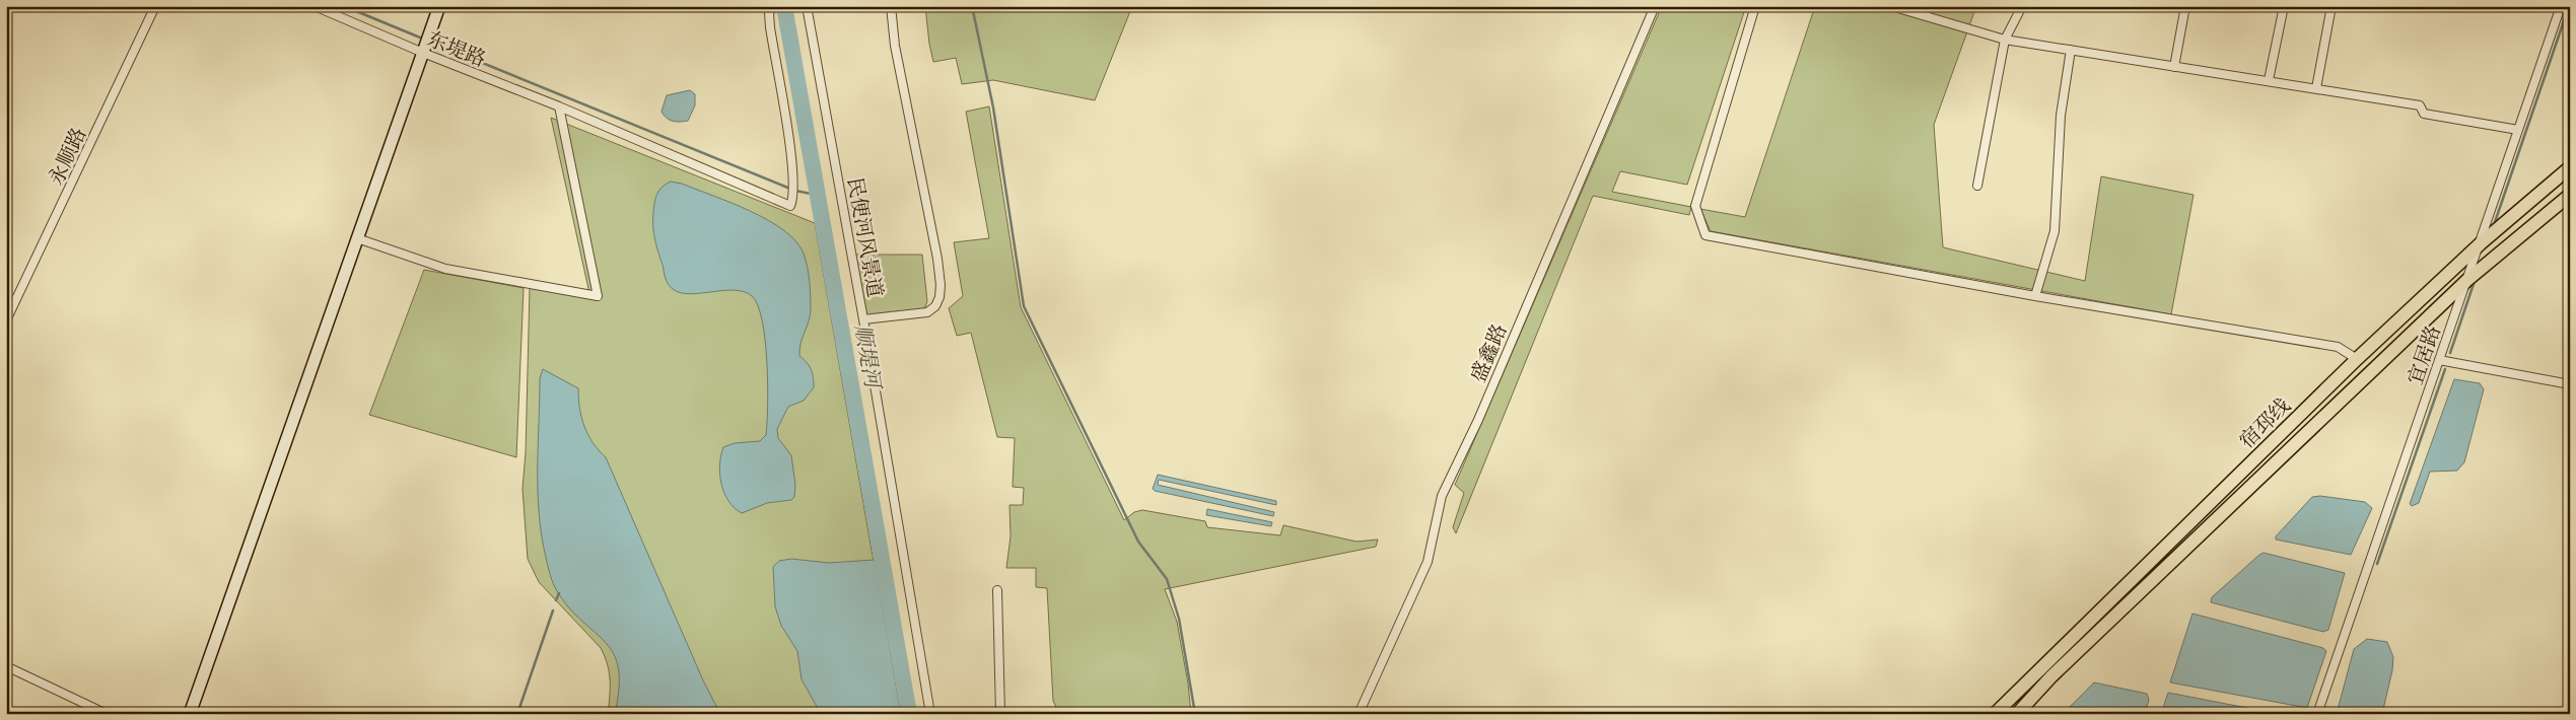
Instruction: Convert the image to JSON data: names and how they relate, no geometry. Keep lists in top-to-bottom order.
{
  "streets": {
    "main road": ["宿邳线"],
    "street": [
      "东堤路",
      "永顺路",
      "民便河风景道",
      "盛鑫路",
      "宜居路"
    ]
  },
  "crossings": [
    ["宜居路", "宿邳线"]
  ],
  "water": ["顺堤河"]
}
